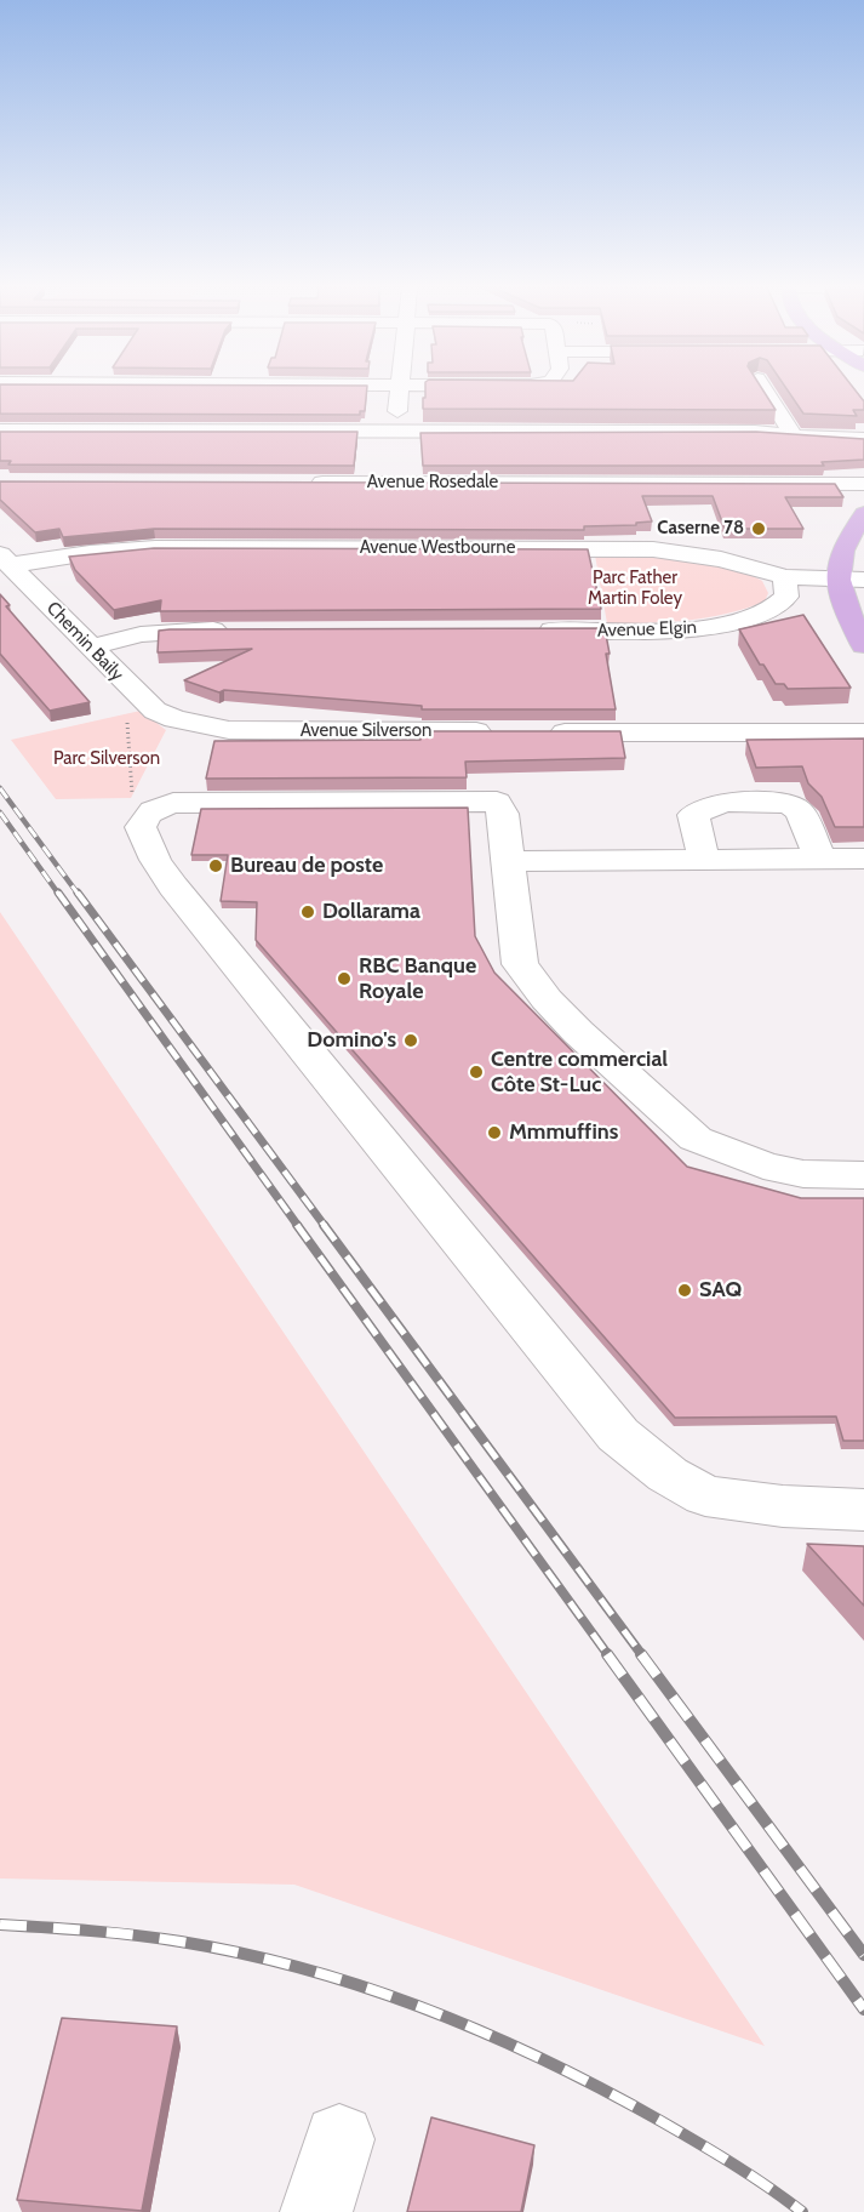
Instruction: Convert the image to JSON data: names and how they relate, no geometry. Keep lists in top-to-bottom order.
{
  "streets": {
    "street": [
      "Avenue Rosedale",
      "Avenue Westbourne",
      "Avenue Elgin",
      "Chemin Baily",
      "Avenue Silverson"
    ]
  },
  "crossings": [
    ["Avenue Westbourne", "Avenue Elgin"],
    ["Avenue Westbourne", "Chemin Baily"],
    ["Chemin Baily", "Avenue Silverson"]
  ],
  "parks": ["Parc Father Martin Foley", "Parc Silverson"],
  "places": [
    "Caserne 78",
    "Bureau de poste",
    "Dollarama",
    "RBC Banque Royale",
    "Domino's",
    "Centre commercial Côte St-Luc",
    "Mmmuffins",
    "SAQ"
  ]
}
